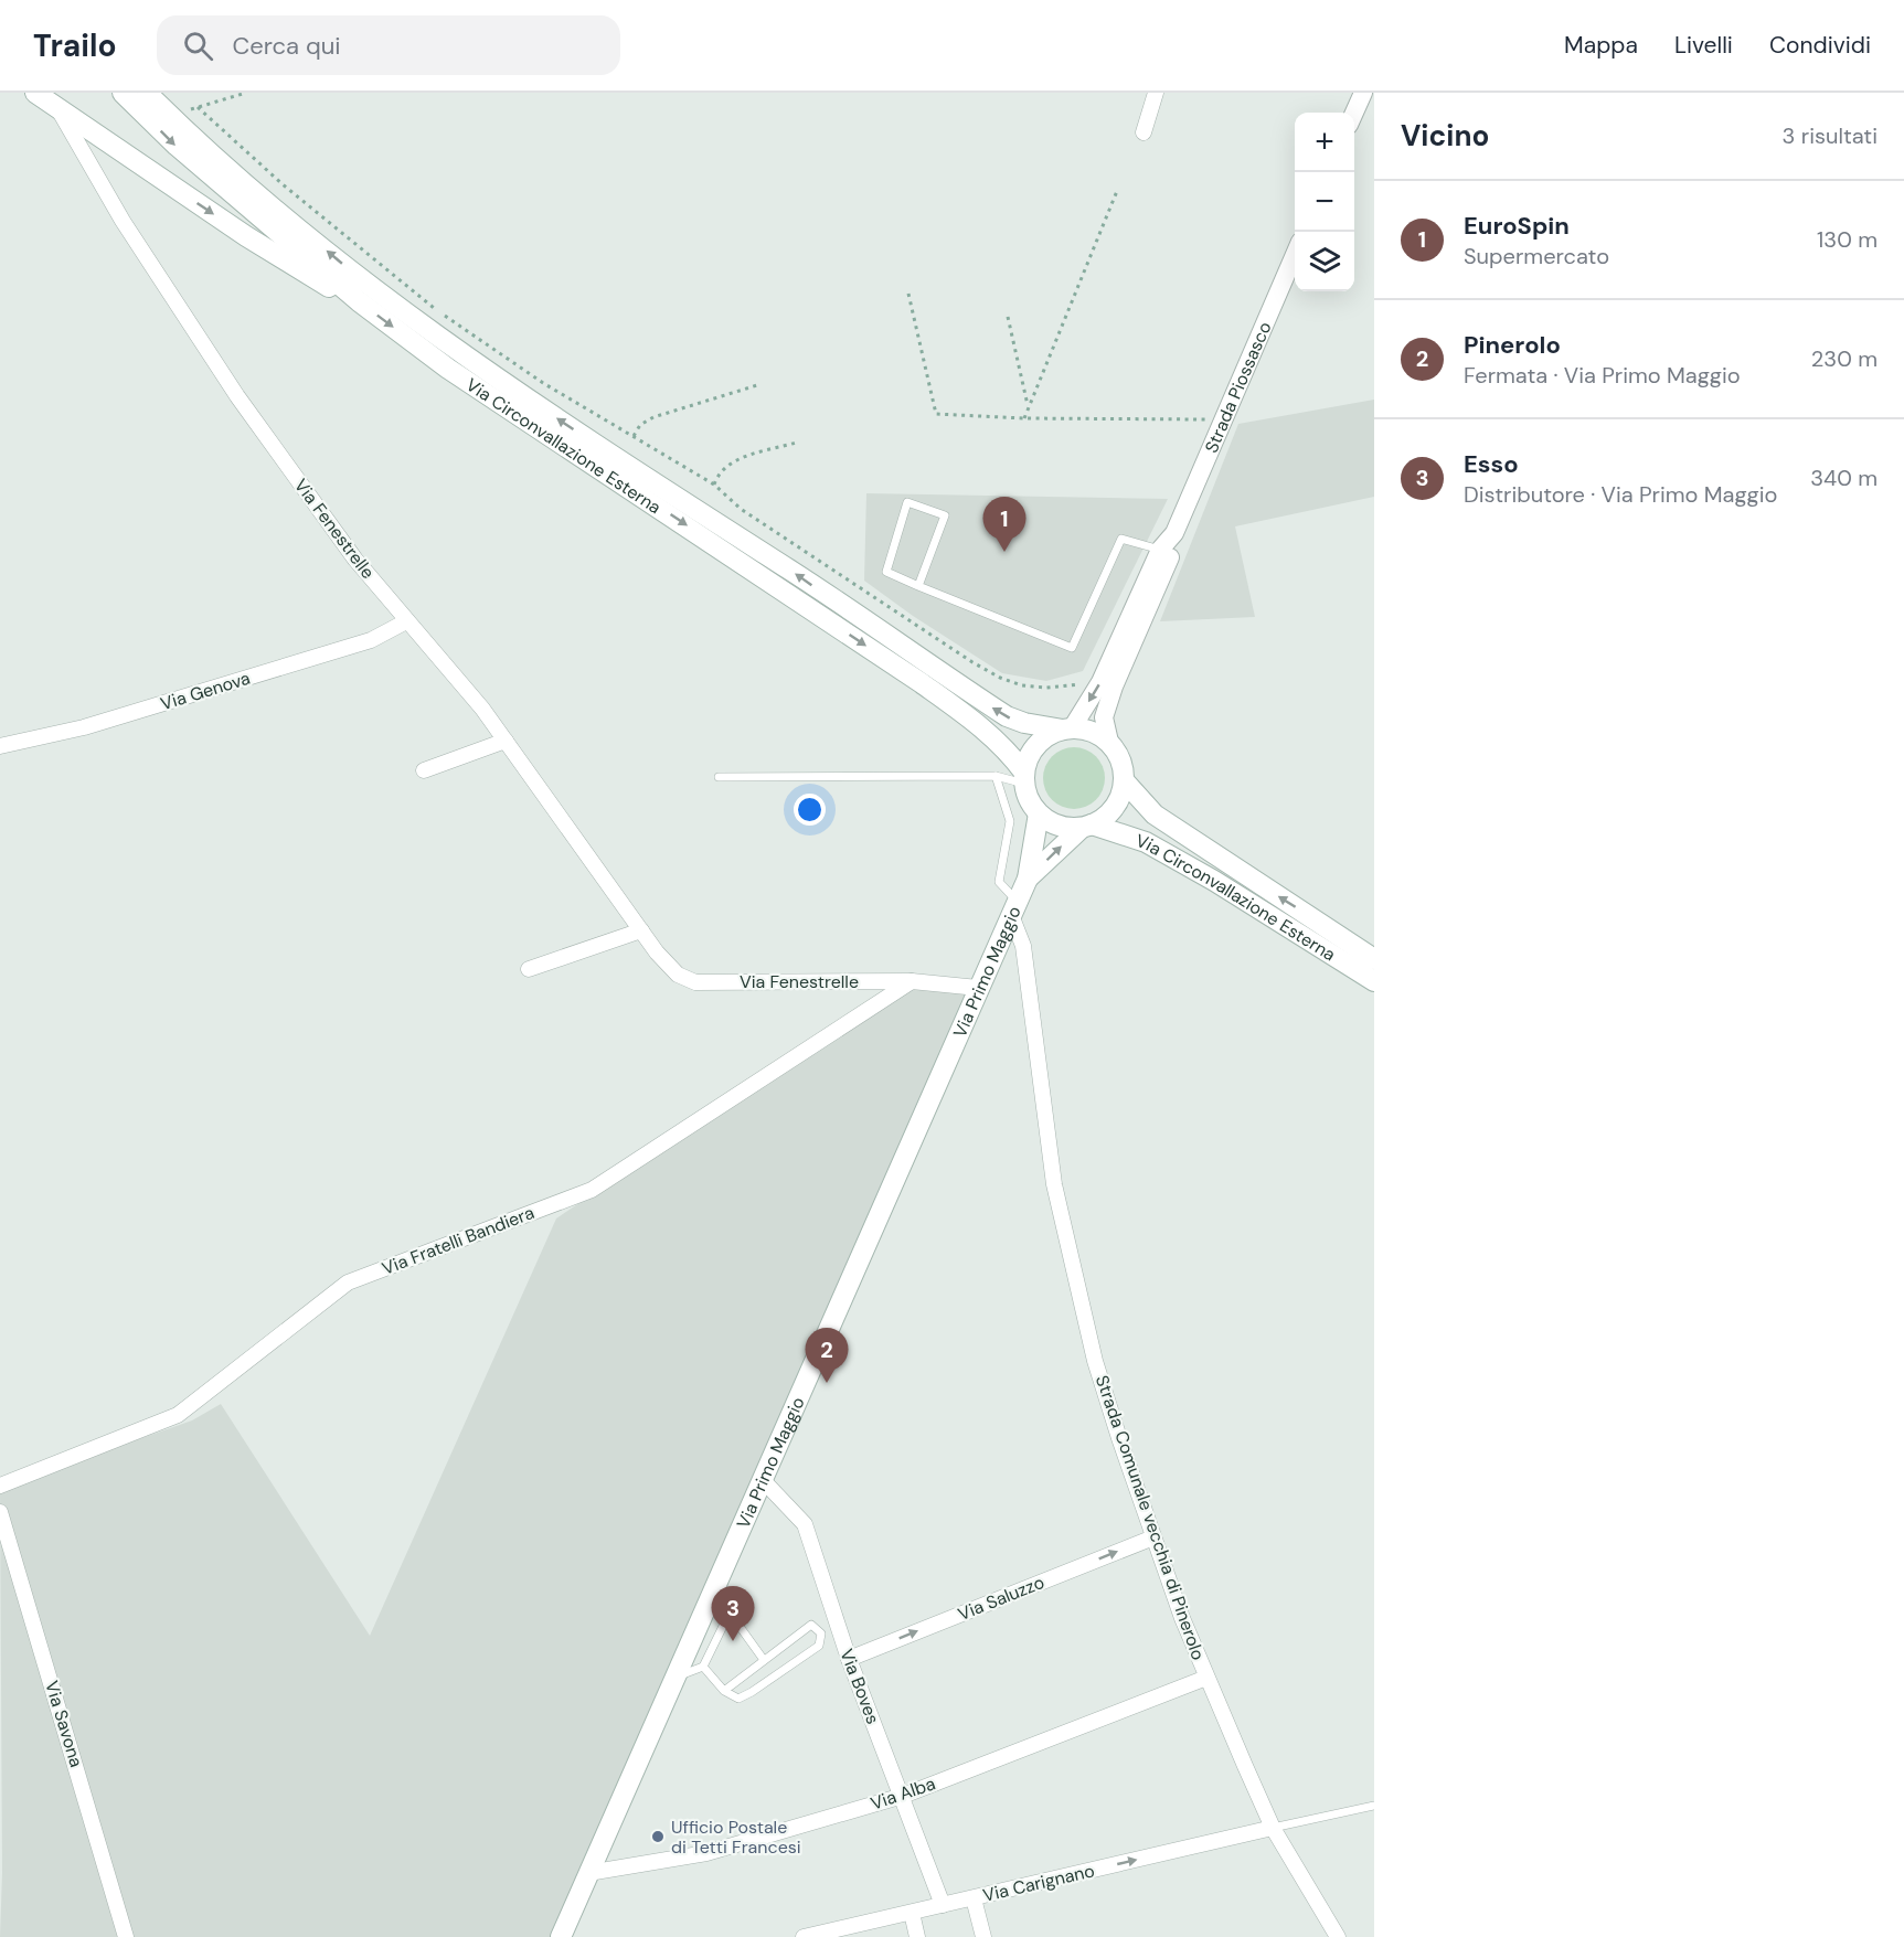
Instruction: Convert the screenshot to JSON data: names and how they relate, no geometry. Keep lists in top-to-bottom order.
{
  "streets": {
    "main road": ["Via Circonvallazione Esterna", "Via Primo Maggio"],
    "street": [
      "Strada Piossasco",
      "Via Fenestrelle",
      "Via Genova",
      "Via Fratelli Bandiera",
      "Strada Comunale vecchia di Pinerolo",
      "Via Saluzzo",
      "Via Boves",
      "Via Savona",
      "Via Alba",
      "Via Carignano"
    ]
  },
  "crossings": [
    ["Strada Piossasco", "Via Circonvallazione Esterna"],
    ["Strada Piossasco", "Via Primo Maggio"],
    ["Via Circonvallazione Esterna", "Via Primo Maggio"],
    ["Via Fenestrelle", "Via Genova"],
    ["Via Fenestrelle", "Via Primo Maggio"],
    ["Via Fenestrelle", "Via Fratelli Bandiera"],
    ["Via Primo Maggio", "Strada Comunale vecchia di Pinerolo"],
    ["Via Primo Maggio", "Via Boves"],
    ["Via Primo Maggio", "Via Alba"],
    ["Strada Comunale vecchia di Pinerolo", "Via Saluzzo"],
    ["Strada Comunale vecchia di Pinerolo", "Via Alba"],
    ["Strada Comunale vecchia di Pinerolo", "Via Carignano"],
    ["Via Saluzzo", "Via Boves"],
    ["Via Boves", "Via Alba"],
    ["Via Boves", "Via Carignano"]
  ],
  "one_way": ["Via Saluzzo", "Via Carignano"],
  "places": ["Ufficio Postale di Tetti Francesi"],
  "page": {
    "header": "Trailo",
    "search": "Cerca qui",
    "nav": ["Mappa", "Livelli", "Condividi"],
    "heading": ["Vicino", "3 risultati"],
    "map_buttons": ["+", "−"],
    "list": [
      {
        "mark": "1",
        "name": "EuroSpin",
        "note": "Supermercato",
        "value": "130 m"
      },
      {
        "mark": "2",
        "name": "Pinerolo",
        "note": "Fermata · Via Primo Maggio",
        "value": "230 m"
      },
      {
        "mark": "3",
        "name": "Esso",
        "note": "Distributore · Via Primo Maggio",
        "value": "340 m"
      }
    ],
    "pins": ["1", "2", "3"]
  }
}
